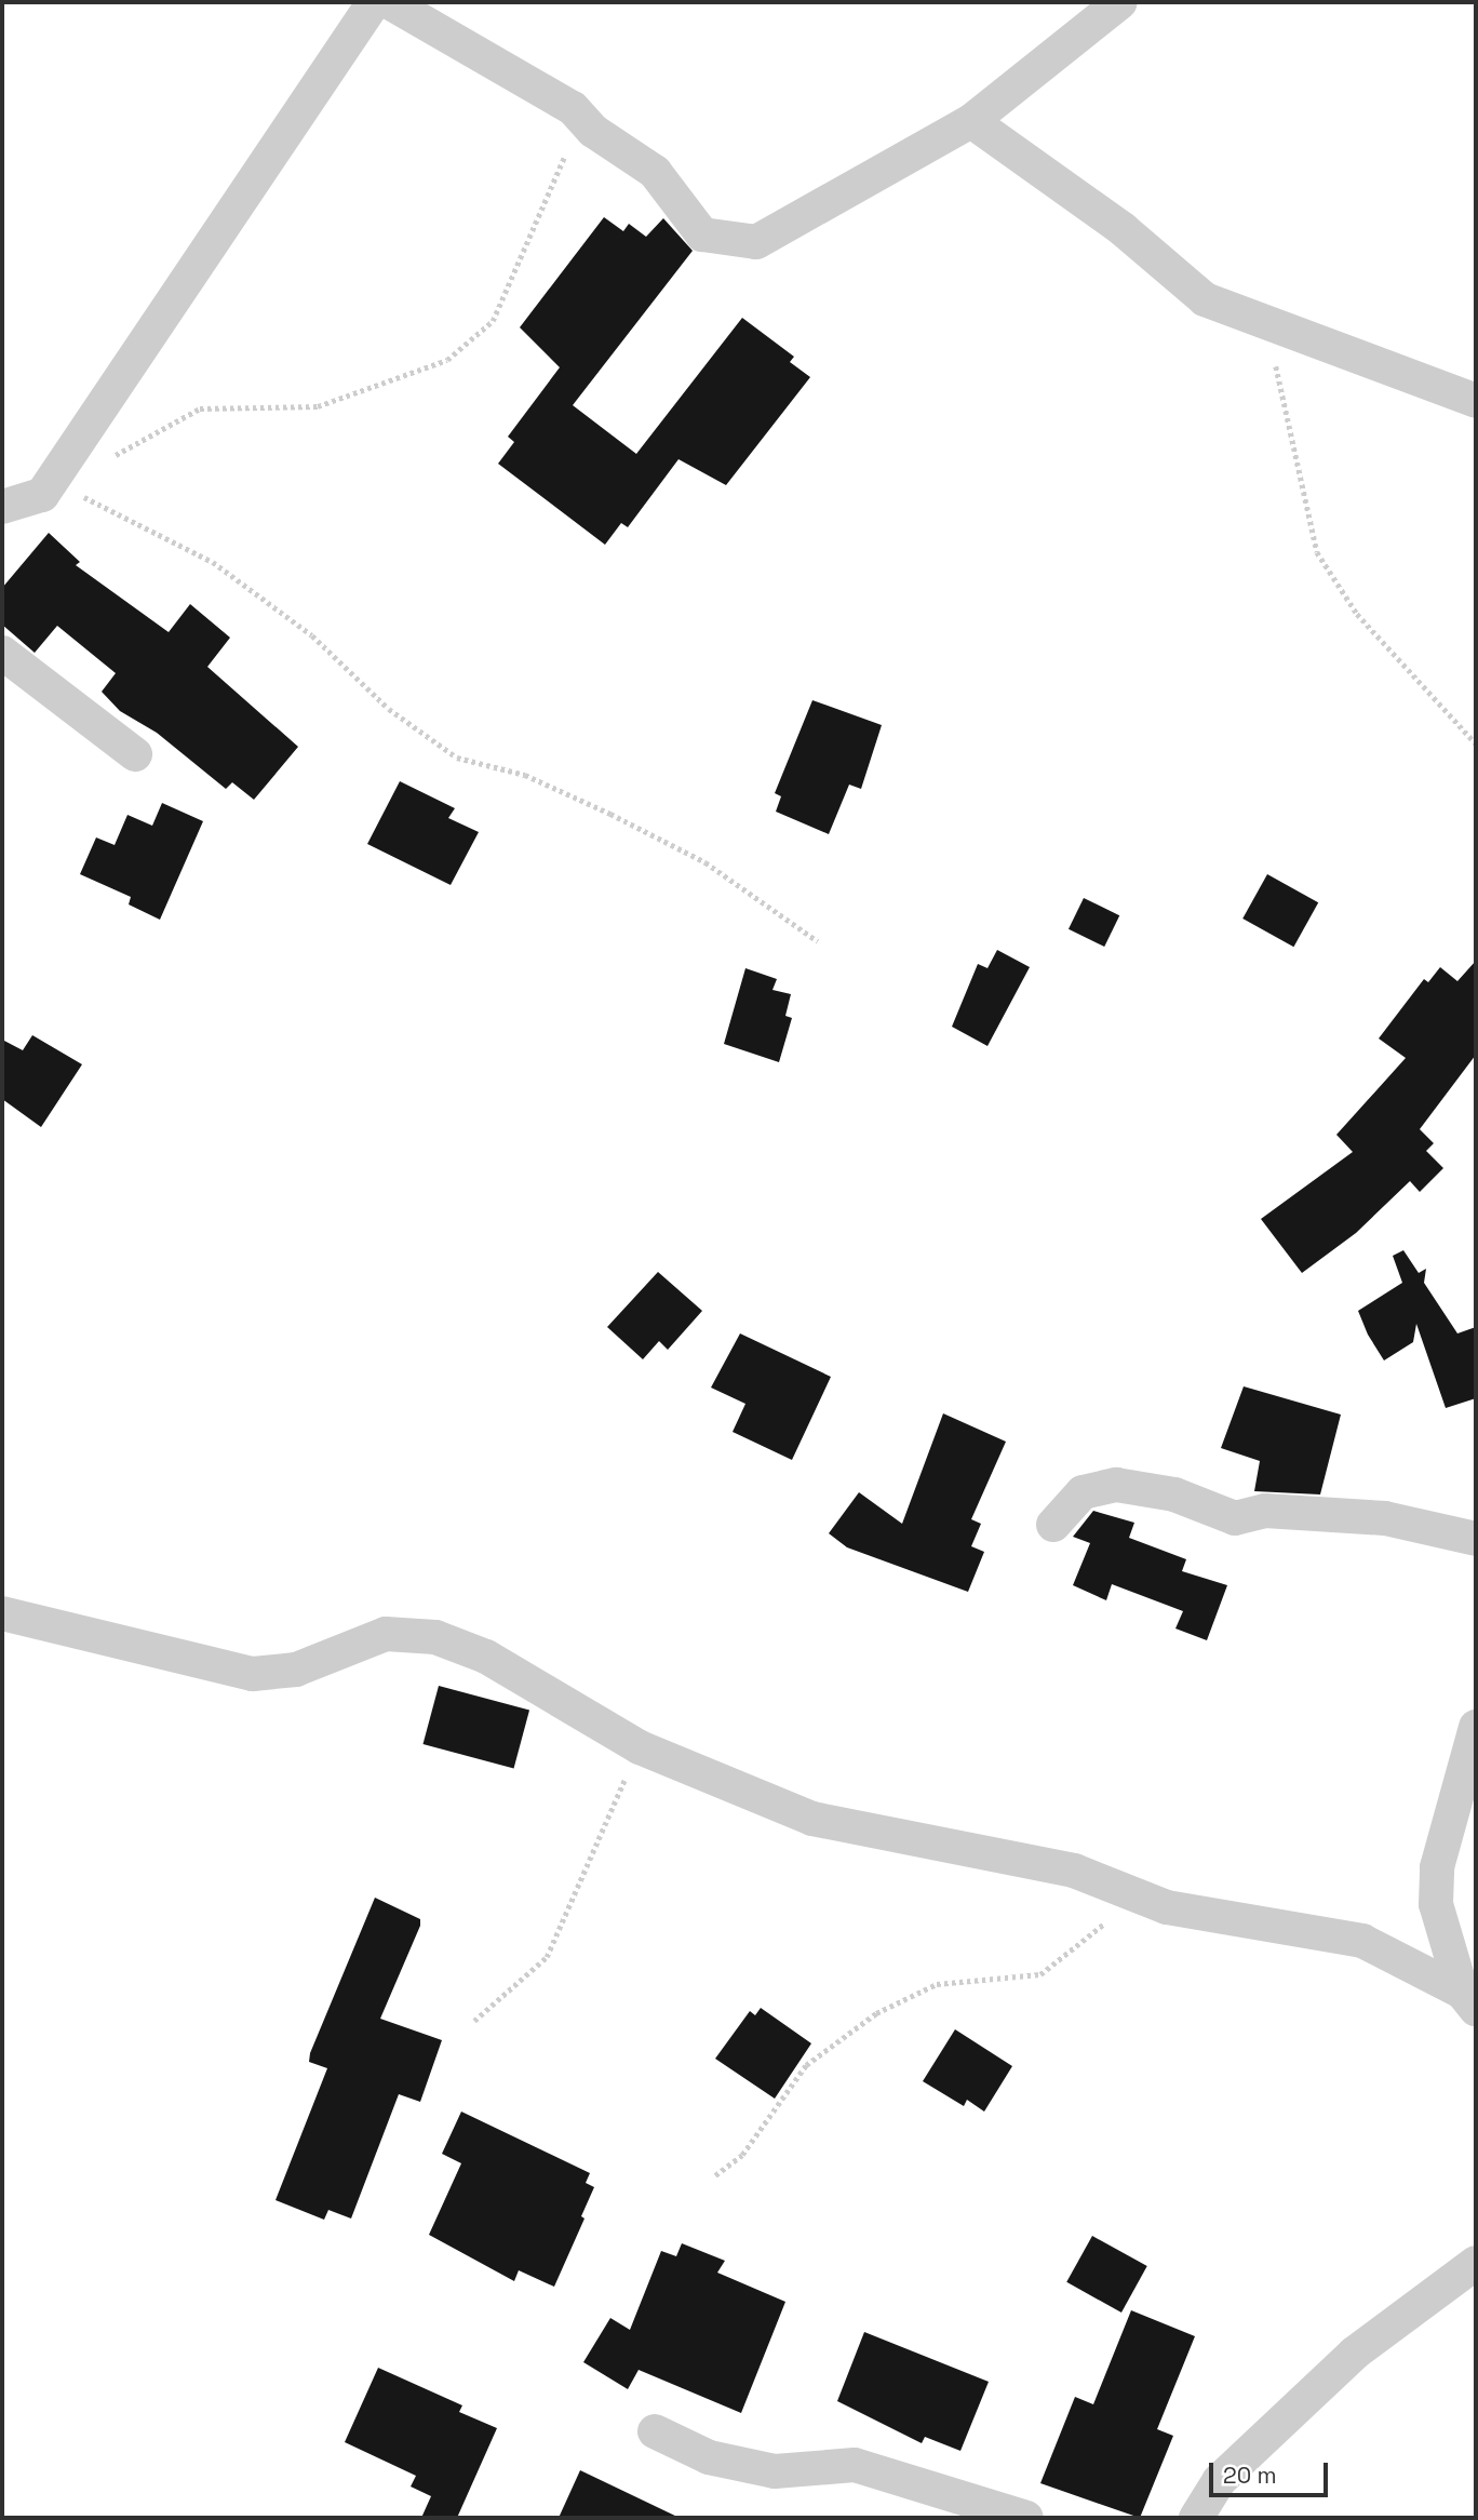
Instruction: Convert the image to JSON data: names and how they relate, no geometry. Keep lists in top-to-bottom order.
{
  "scale_bar": "20 m"
}
